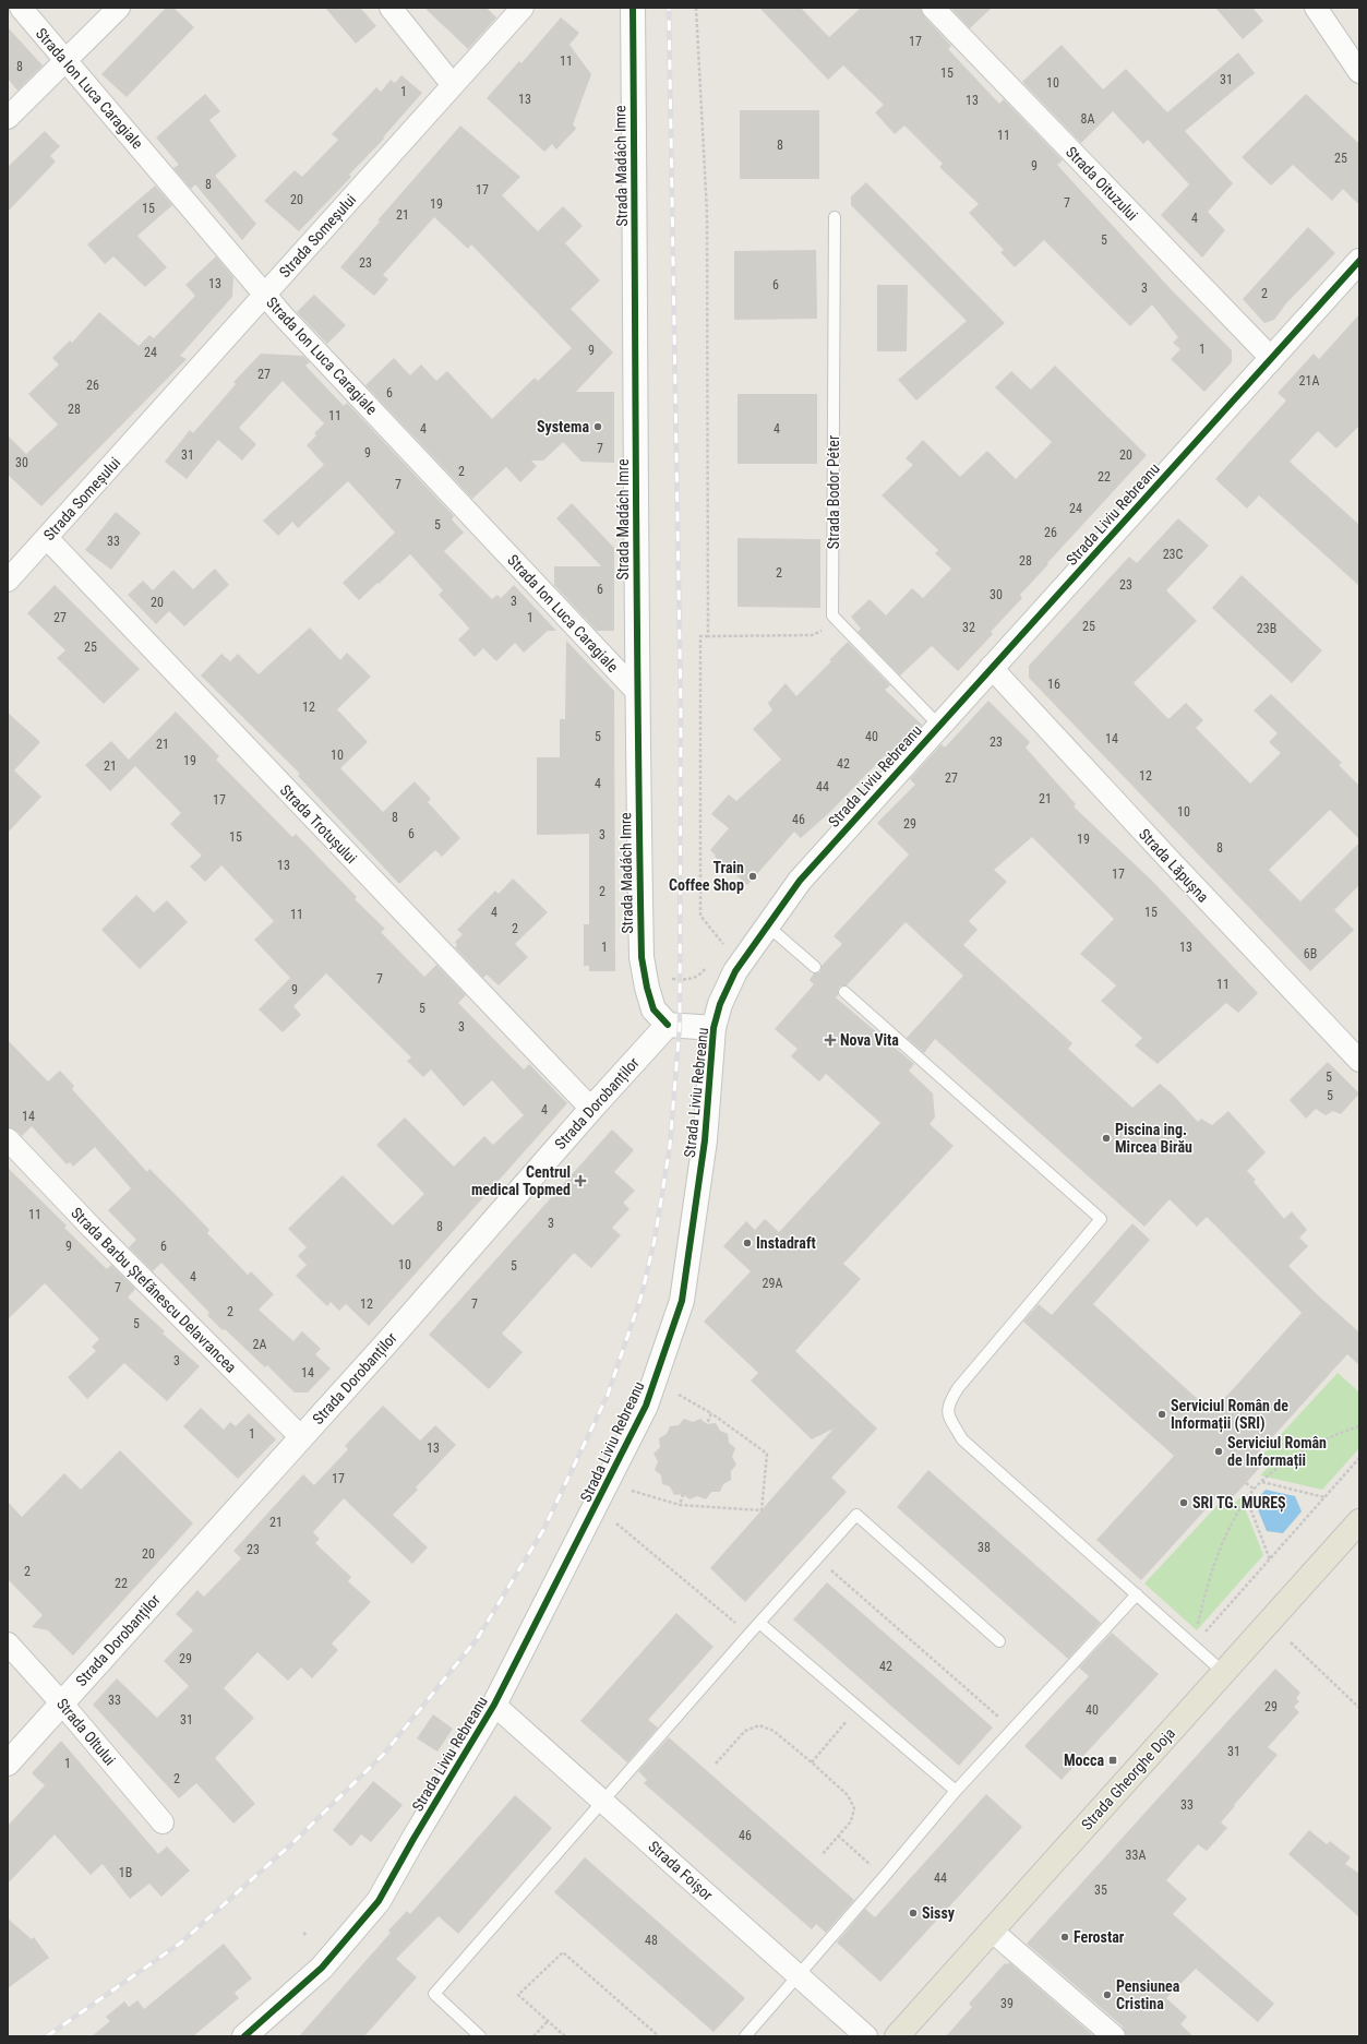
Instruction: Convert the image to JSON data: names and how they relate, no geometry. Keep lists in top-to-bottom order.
{
  "streets": {
    "main road": ["Strada Gheorghe Doja"],
    "street": [
      "Strada Ion Luca Caragiale",
      "Strada Madách Imre",
      "Strada Oituzului",
      "Strada Someșului",
      "Strada Liviu Rebreanu",
      "Strada Trotușului",
      "Strada Lăpușna",
      "Strada Dorobanților",
      "Strada Barbu Ștefănescu Delavrancea",
      "Strada Oltului",
      "Strada Foișor"
    ],
    "lane": ["Strada Bodor Péter"]
  },
  "crossings": [
    ["Strada Ion Luca Caragiale", "Strada Madách Imre"],
    ["Strada Ion Luca Caragiale", "Strada Someșului"],
    ["Strada Madách Imre", "Strada Dorobanților"],
    ["Strada Oituzului", "Strada Liviu Rebreanu"],
    ["Strada Someșului", "Strada Trotușului"],
    ["Strada Bodor Péter", "Strada Liviu Rebreanu"],
    ["Strada Liviu Rebreanu", "Strada Lăpușna"],
    ["Strada Liviu Rebreanu", "Strada Foișor"],
    ["Strada Trotușului", "Strada Dorobanților"],
    ["Strada Dorobanților", "Strada Barbu Ștefănescu Delavrancea"],
    ["Strada Dorobanților", "Strada Oltului"]
  ],
  "places": {
    "other": [
      "Systema",
      "Train Coffee Shop",
      "Piscina ing. Mircea Birău",
      "Instadraft",
      "Serviciul Român de Informații (SRI)",
      "Serviciul Român de Informații",
      "SRI TG. MUREȘ",
      "Sissy",
      "Ferostar",
      "Pensiunea Cristina"
    ],
    "health": ["Nova Vita", "Centrul medical Topmed"],
    "transit": ["Mocca"]
  },
  "house_numbers": [
    "17",
    "11",
    "8",
    "15",
    "31",
    "10",
    "1",
    "13",
    "13",
    "8A",
    "11",
    "8",
    "25",
    "9",
    "8",
    "17",
    "20",
    "7",
    "19",
    "15",
    "21",
    "4",
    "5",
    "23",
    "13",
    "6",
    "3",
    "2",
    "1",
    "9",
    "24",
    "27",
    "21A",
    "26",
    "6",
    "28",
    "11",
    "4",
    "4",
    "7",
    "9",
    "31",
    "20",
    "30",
    "2",
    "22",
    "7",
    "24",
    "5",
    "26",
    "33",
    "23C",
    "28",
    "2",
    "23",
    "6",
    "30",
    "3",
    "20",
    "27",
    "1",
    "25",
    "32",
    "23B",
    "25",
    "16",
    "12",
    "5",
    "40",
    "14",
    "23",
    "21",
    "10",
    "19",
    "42",
    "21",
    "12",
    "27",
    "4",
    "44",
    "21",
    "17",
    "10",
    "8",
    "46",
    "29",
    "6",
    "3",
    "15",
    "19",
    "8",
    "13",
    "17",
    "2",
    "4",
    "15",
    "11",
    "2",
    "1",
    "13",
    "6B",
    "7",
    "11",
    "9",
    "5",
    "3",
    "5",
    "5",
    "4",
    "14",
    "11",
    "3",
    "8",
    "9",
    "6",
    "10",
    "5",
    "4",
    "29A",
    "7",
    "12",
    "7",
    "2",
    "5",
    "2A",
    "3",
    "14",
    "1",
    "13",
    "17",
    "21",
    "38",
    "23",
    "20",
    "2",
    "22",
    "29",
    "42",
    "33",
    "29",
    "40",
    "31",
    "31",
    "1",
    "2",
    "33",
    "46",
    "33A",
    "1B",
    "44",
    "35",
    "48",
    "39"
  ]
}
